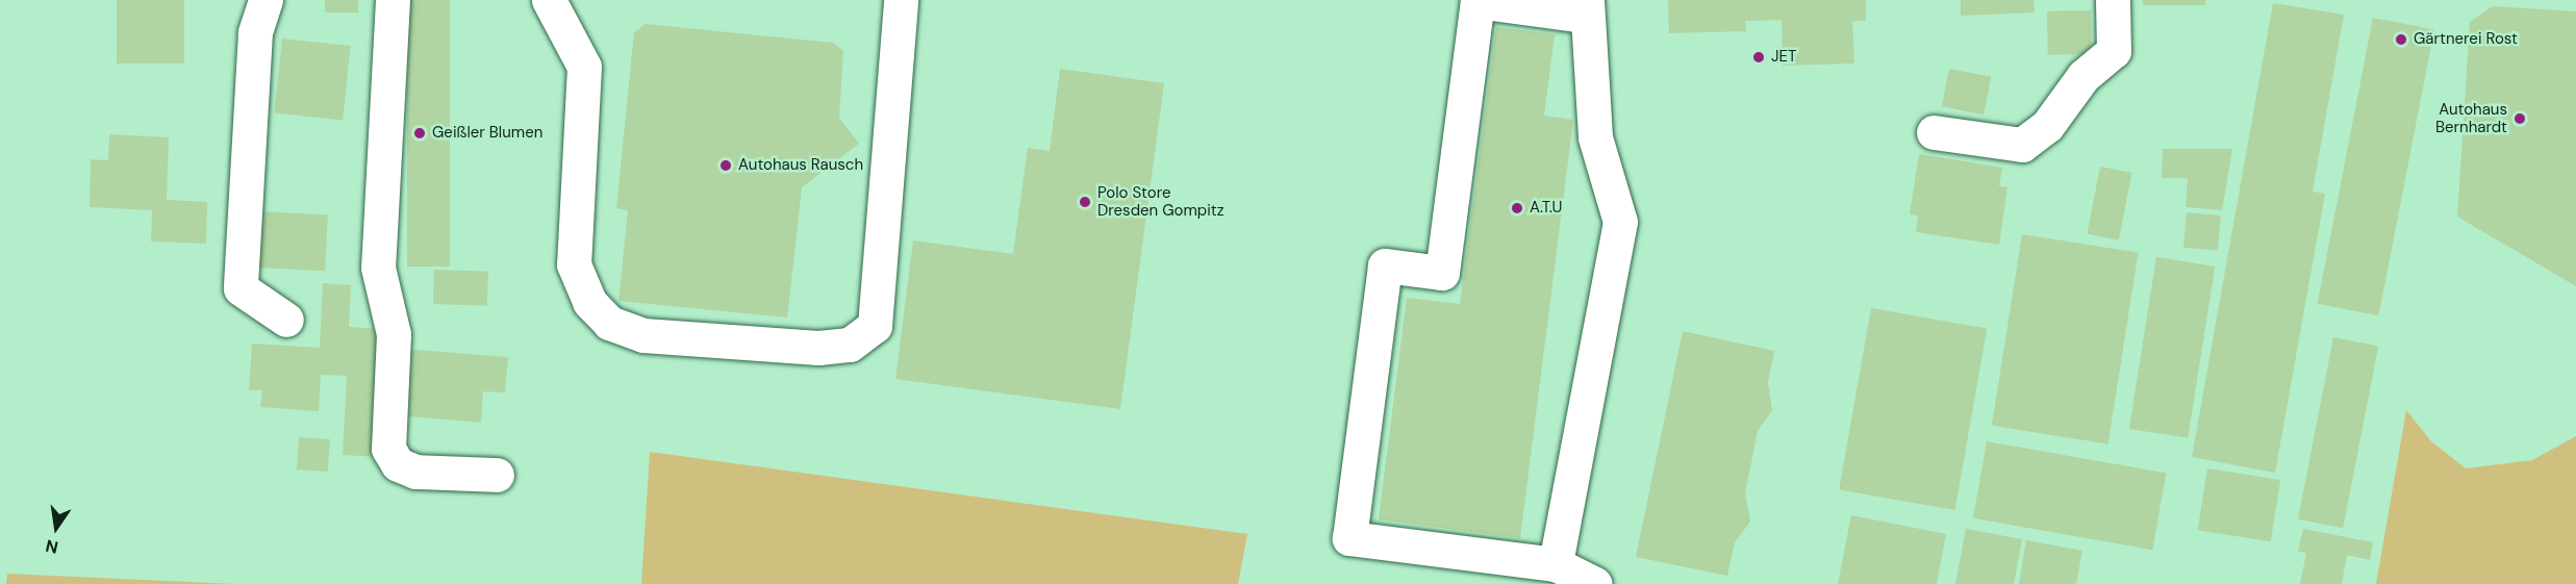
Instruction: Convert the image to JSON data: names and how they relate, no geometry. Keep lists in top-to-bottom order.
{
  "places": [
    "Gärtnerei Rost",
    "JET",
    "Autohaus Bernhardt",
    "Geißler Blumen",
    "Autohaus Rausch",
    "Polo Store Dresden Gompitz",
    "A.T.U"
  ],
  "north": "bottom"
}
